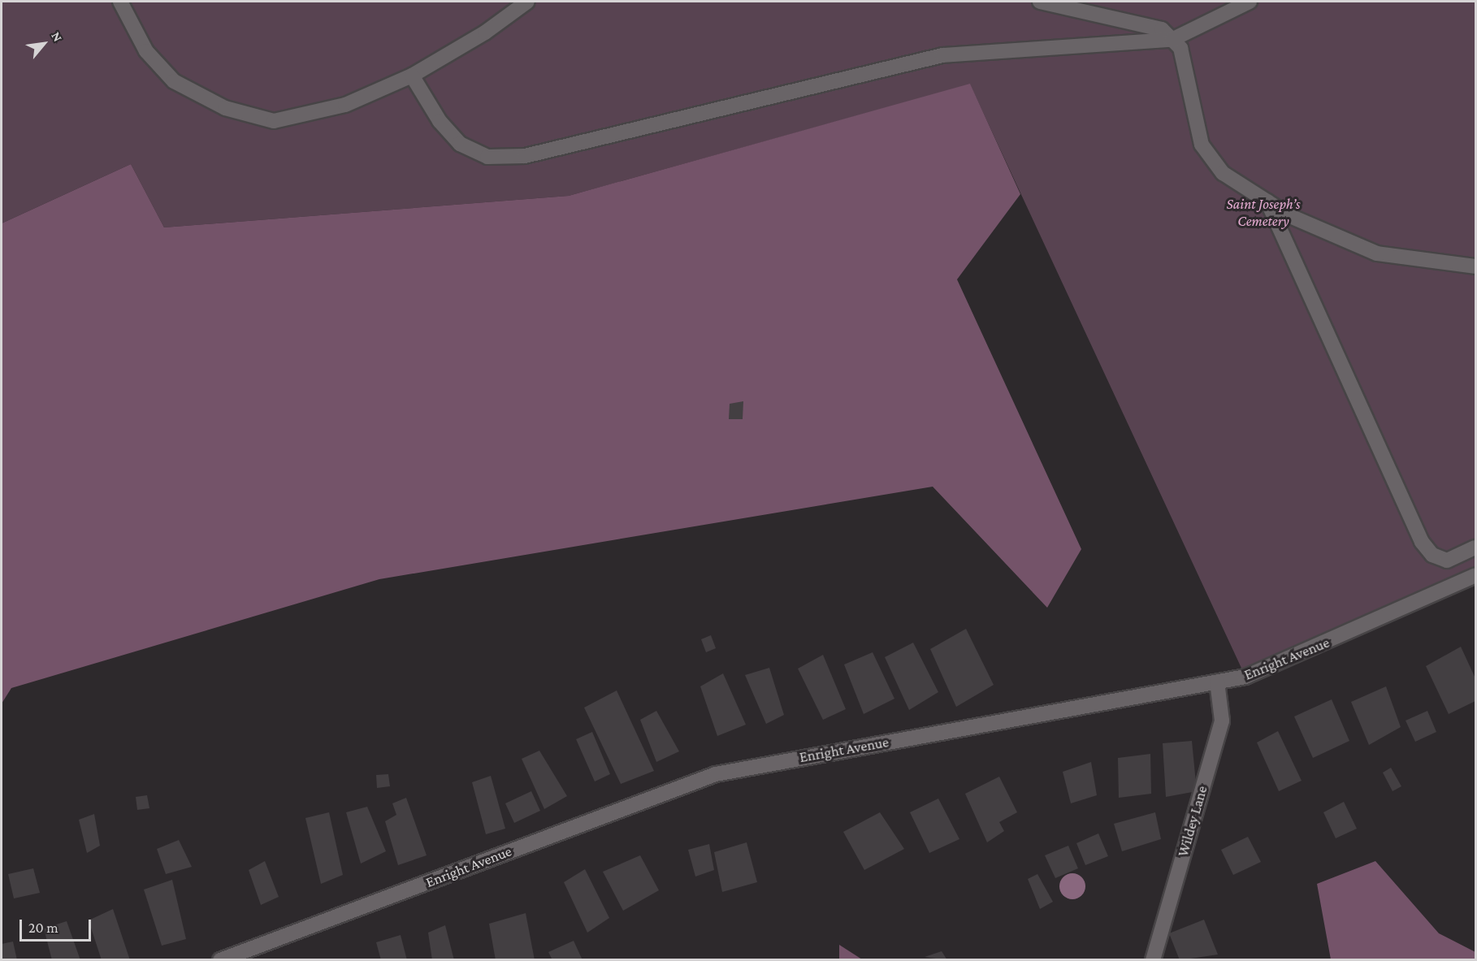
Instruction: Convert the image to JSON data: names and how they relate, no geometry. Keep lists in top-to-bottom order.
{
  "streets": {
    "street": ["Enright Avenue", "Wildey Lane"]
  },
  "crossings": [
    ["Enright Avenue", "Wildey Lane"]
  ],
  "parks": ["Saint Joseph’s Cemetery"],
  "scale_bar": "20 m",
  "north": "top right"
}
